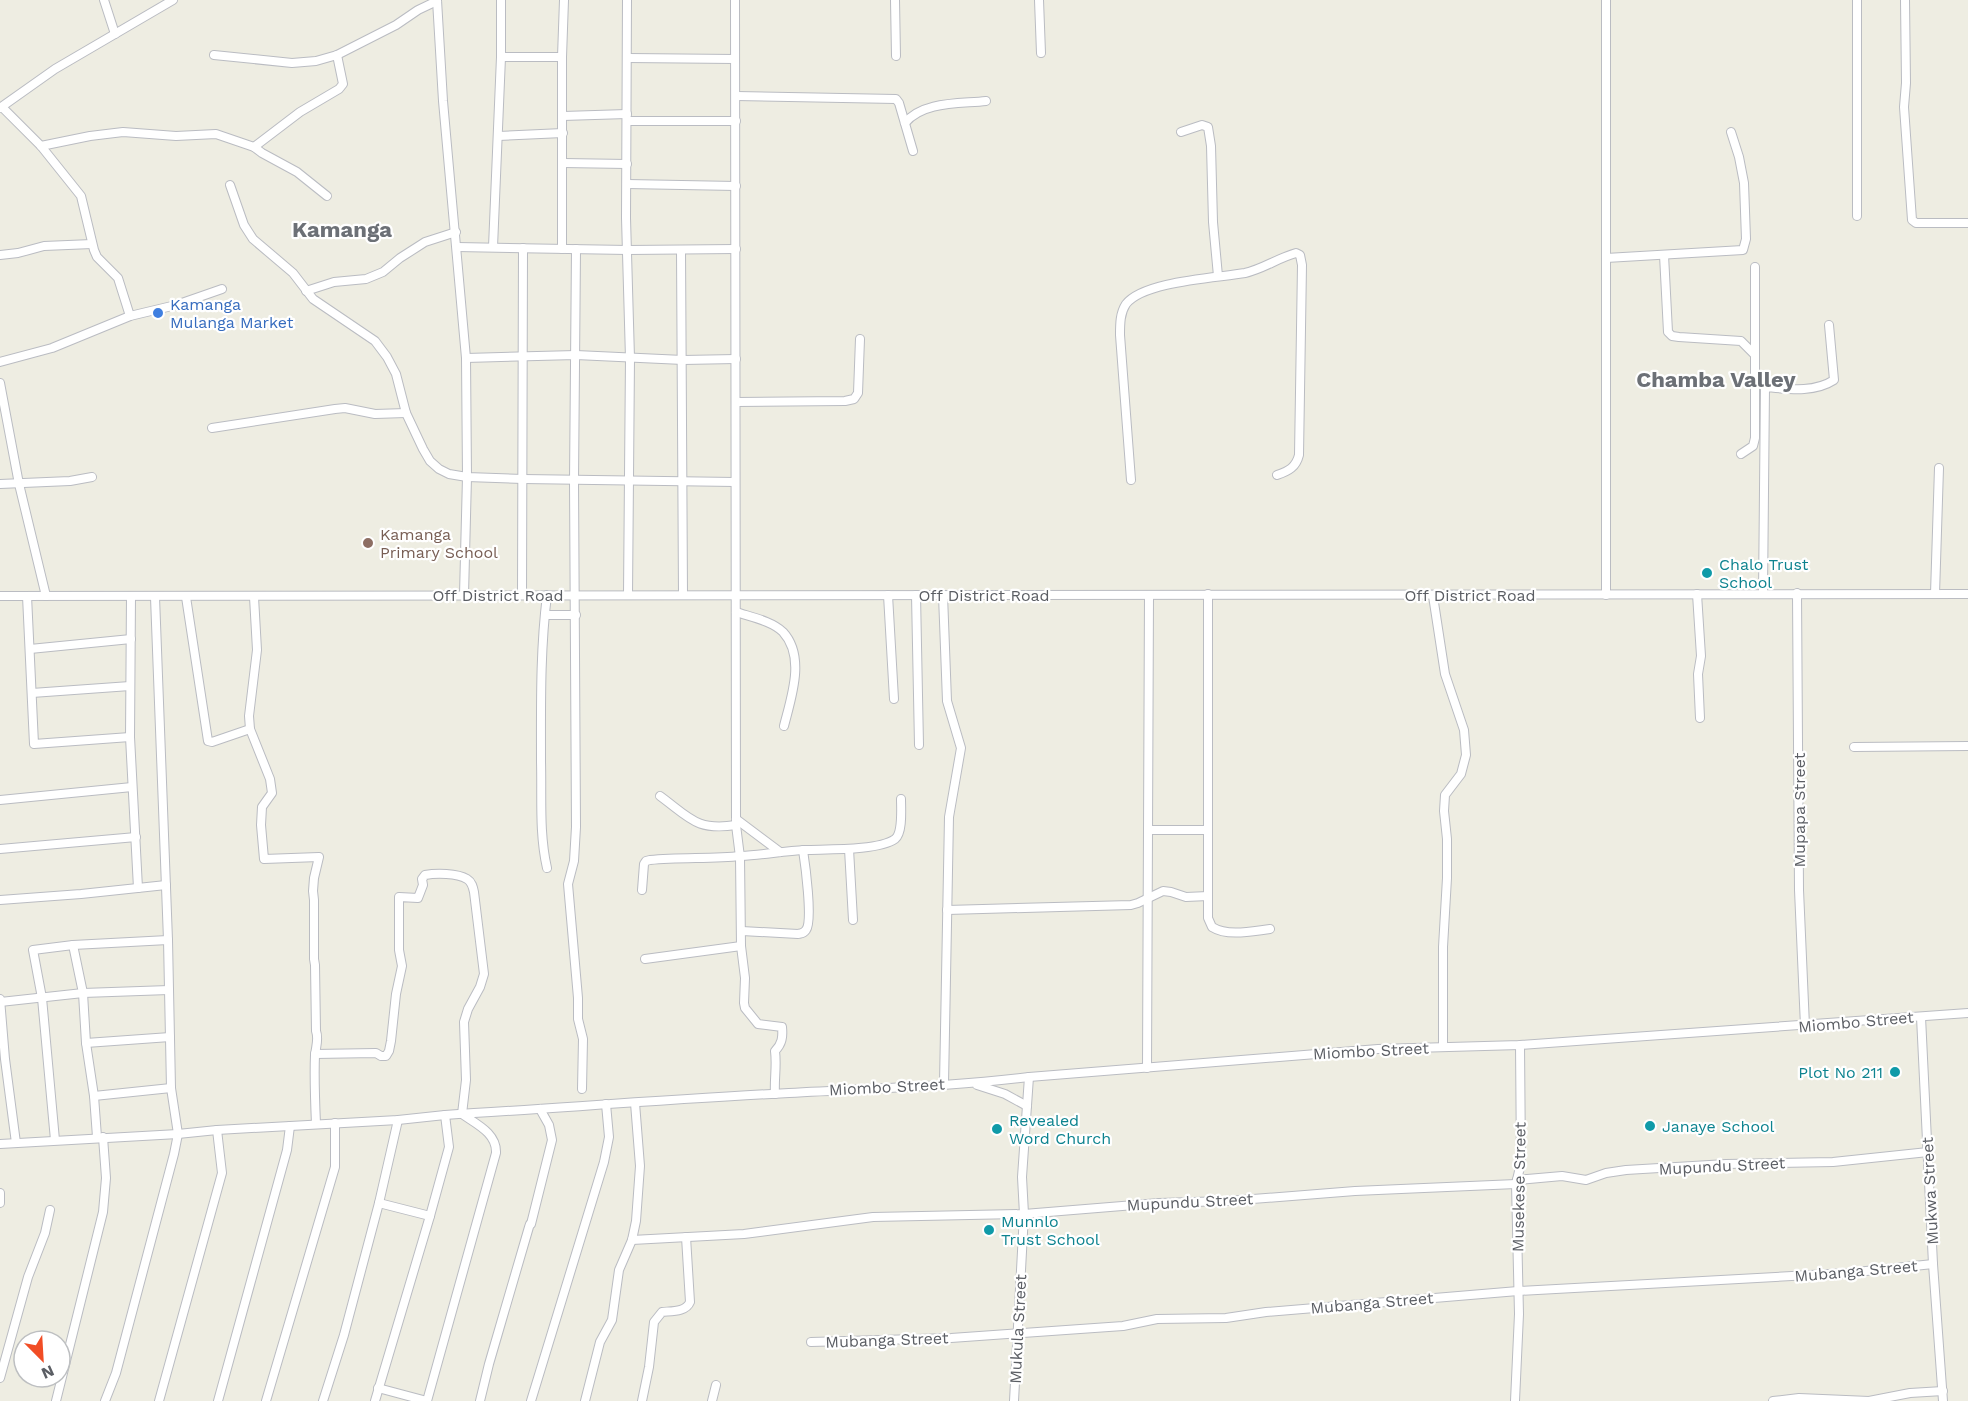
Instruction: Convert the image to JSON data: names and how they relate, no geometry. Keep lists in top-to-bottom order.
{
  "streets": {
    "street": [
      "Off District Road",
      "Mupapa Street",
      "Miombo Street",
      "Mupundu Street",
      "Musekese Street",
      "Mukwa Street",
      "Mubanga Street",
      "Mukula Street"
    ]
  },
  "crossings": [
    ["Off District Road", "Mupapa Street"],
    ["Mupapa Street", "Miombo Street"],
    ["Miombo Street", "Musekese Street"],
    ["Miombo Street", "Mukwa Street"],
    ["Miombo Street", "Mukula Street"],
    ["Mupundu Street", "Musekese Street"],
    ["Mupundu Street", "Mukwa Street"],
    ["Mupundu Street", "Mukula Street"],
    ["Musekese Street", "Mubanga Street"],
    ["Mukwa Street", "Mubanga Street"],
    ["Mubanga Street", "Mukula Street"]
  ],
  "districts": ["Kamanga", "Chamba Valley"],
  "places": [
    "Kamanga Mulanga Market",
    "Kamanga Primary School",
    "Chalo Trust School",
    "Plot No 211",
    "Janaye School",
    "Revealed Word Church",
    "Munnlo Trust School"
  ],
  "north": "bottom right"
}
